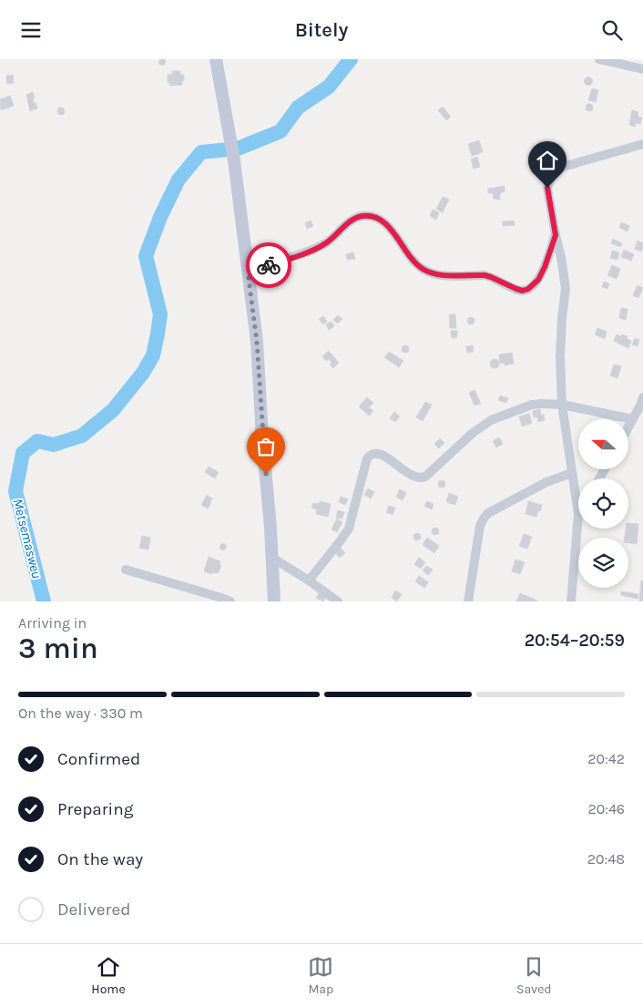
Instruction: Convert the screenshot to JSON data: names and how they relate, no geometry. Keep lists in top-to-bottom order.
{
  "water": ["Metsemasweu"],
  "north": "left",
  "page": {
    "header": "Bitely",
    "heading": ["3 min", "Arriving in", "20:54–20:59"],
    "bar": "On the way · 330 m",
    "list": [
      ["Confirmed", "20:42"],
      ["Preparing", "20:46"],
      ["On the way", "20:48"],
      "Delivered"
    ],
    "tabs": ["Home", "Map", "Saved"]
  }
}
